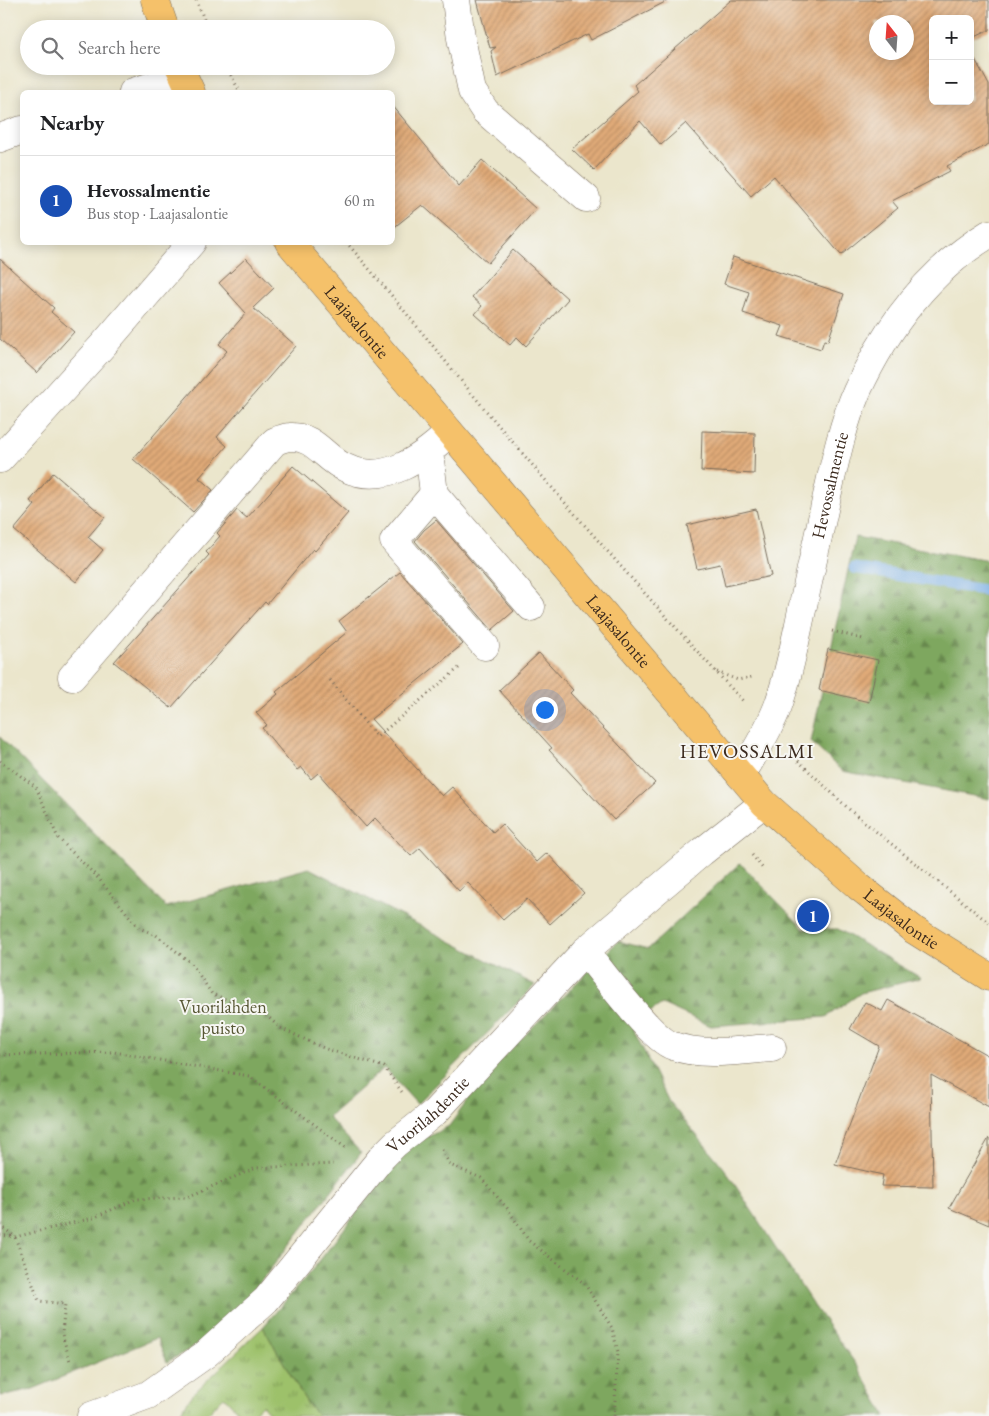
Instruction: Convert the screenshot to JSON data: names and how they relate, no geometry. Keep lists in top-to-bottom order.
{
  "streets": {
    "main road": ["Laajasalontie"],
    "street": ["Hevossalmentie", "Vuorilahdentie"]
  },
  "crossings": [
    ["Laajasalontie", "Hevossalmentie"],
    ["Laajasalontie", "Vuorilahdentie"]
  ],
  "districts": ["HEVOSSALMI"],
  "parks": ["Vuorilahden puisto"],
  "north": "top",
  "page": {
    "map_buttons": ["+", "−"],
    "search": "Search here",
    "heading": "Nearby",
    "list": [
      {
        "mark": "1",
        "name": "Hevossalmentie",
        "note": "Bus stop · Laajasalontie",
        "value": "60 m"
      }
    ],
    "pins": "1"
  }
}
